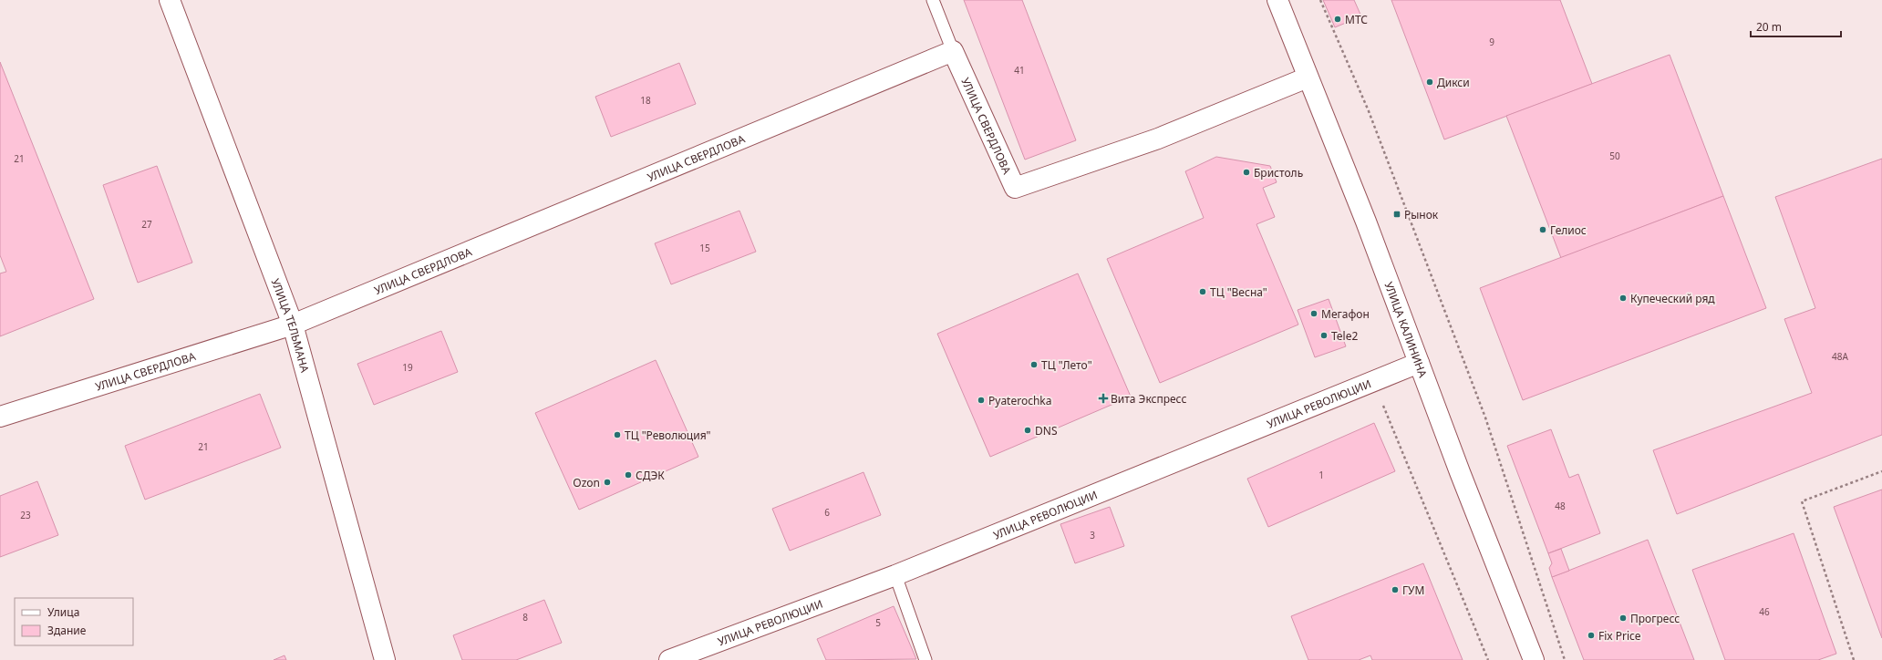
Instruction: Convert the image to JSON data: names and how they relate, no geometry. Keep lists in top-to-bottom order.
{
  "streets": {
    "street": [
      "УЛИЦА СВЕРДЛОВА",
      "УЛИЦА ТЕЛЬМАНА",
      "УЛИЦА КАЛИНИНА",
      "УЛИЦА РЕВОЛЮЦИИ"
    ]
  },
  "crossings": [
    ["УЛИЦА СВЕРДЛОВА", "УЛИЦА ТЕЛЬМАНА"],
    ["УЛИЦА СВЕРДЛОВА", "УЛИЦА КАЛИНИНА"],
    ["УЛИЦА КАЛИНИНА", "УЛИЦА РЕВОЛЮЦИИ"]
  ],
  "places": {
    "other": [
      "МТС",
      "Дикси",
      "Бристоль",
      "Гелиос",
      "ТЦ \"Весна\"",
      "Купеческий ряд",
      "Мегафон",
      "Tele2",
      "ТЦ \"Лето\"",
      "Pyaterochka",
      "DNS",
      "ТЦ \"Революция\"",
      "СДЭК",
      "Ozon",
      "ГУМ",
      "Прогресс",
      "Fix Price"
    ],
    "transit": ["Рынок"],
    "health": ["Вита Экспресс"]
  },
  "house_numbers": [
    "9",
    "41",
    "18",
    "50",
    "21",
    "27",
    "15",
    "48А",
    "19",
    "21",
    "1",
    "48",
    "6",
    "23",
    "3",
    "46",
    "8",
    "5"
  ],
  "legend": ["Улица", "Здание"],
  "scale_bar": "20 m"
}
